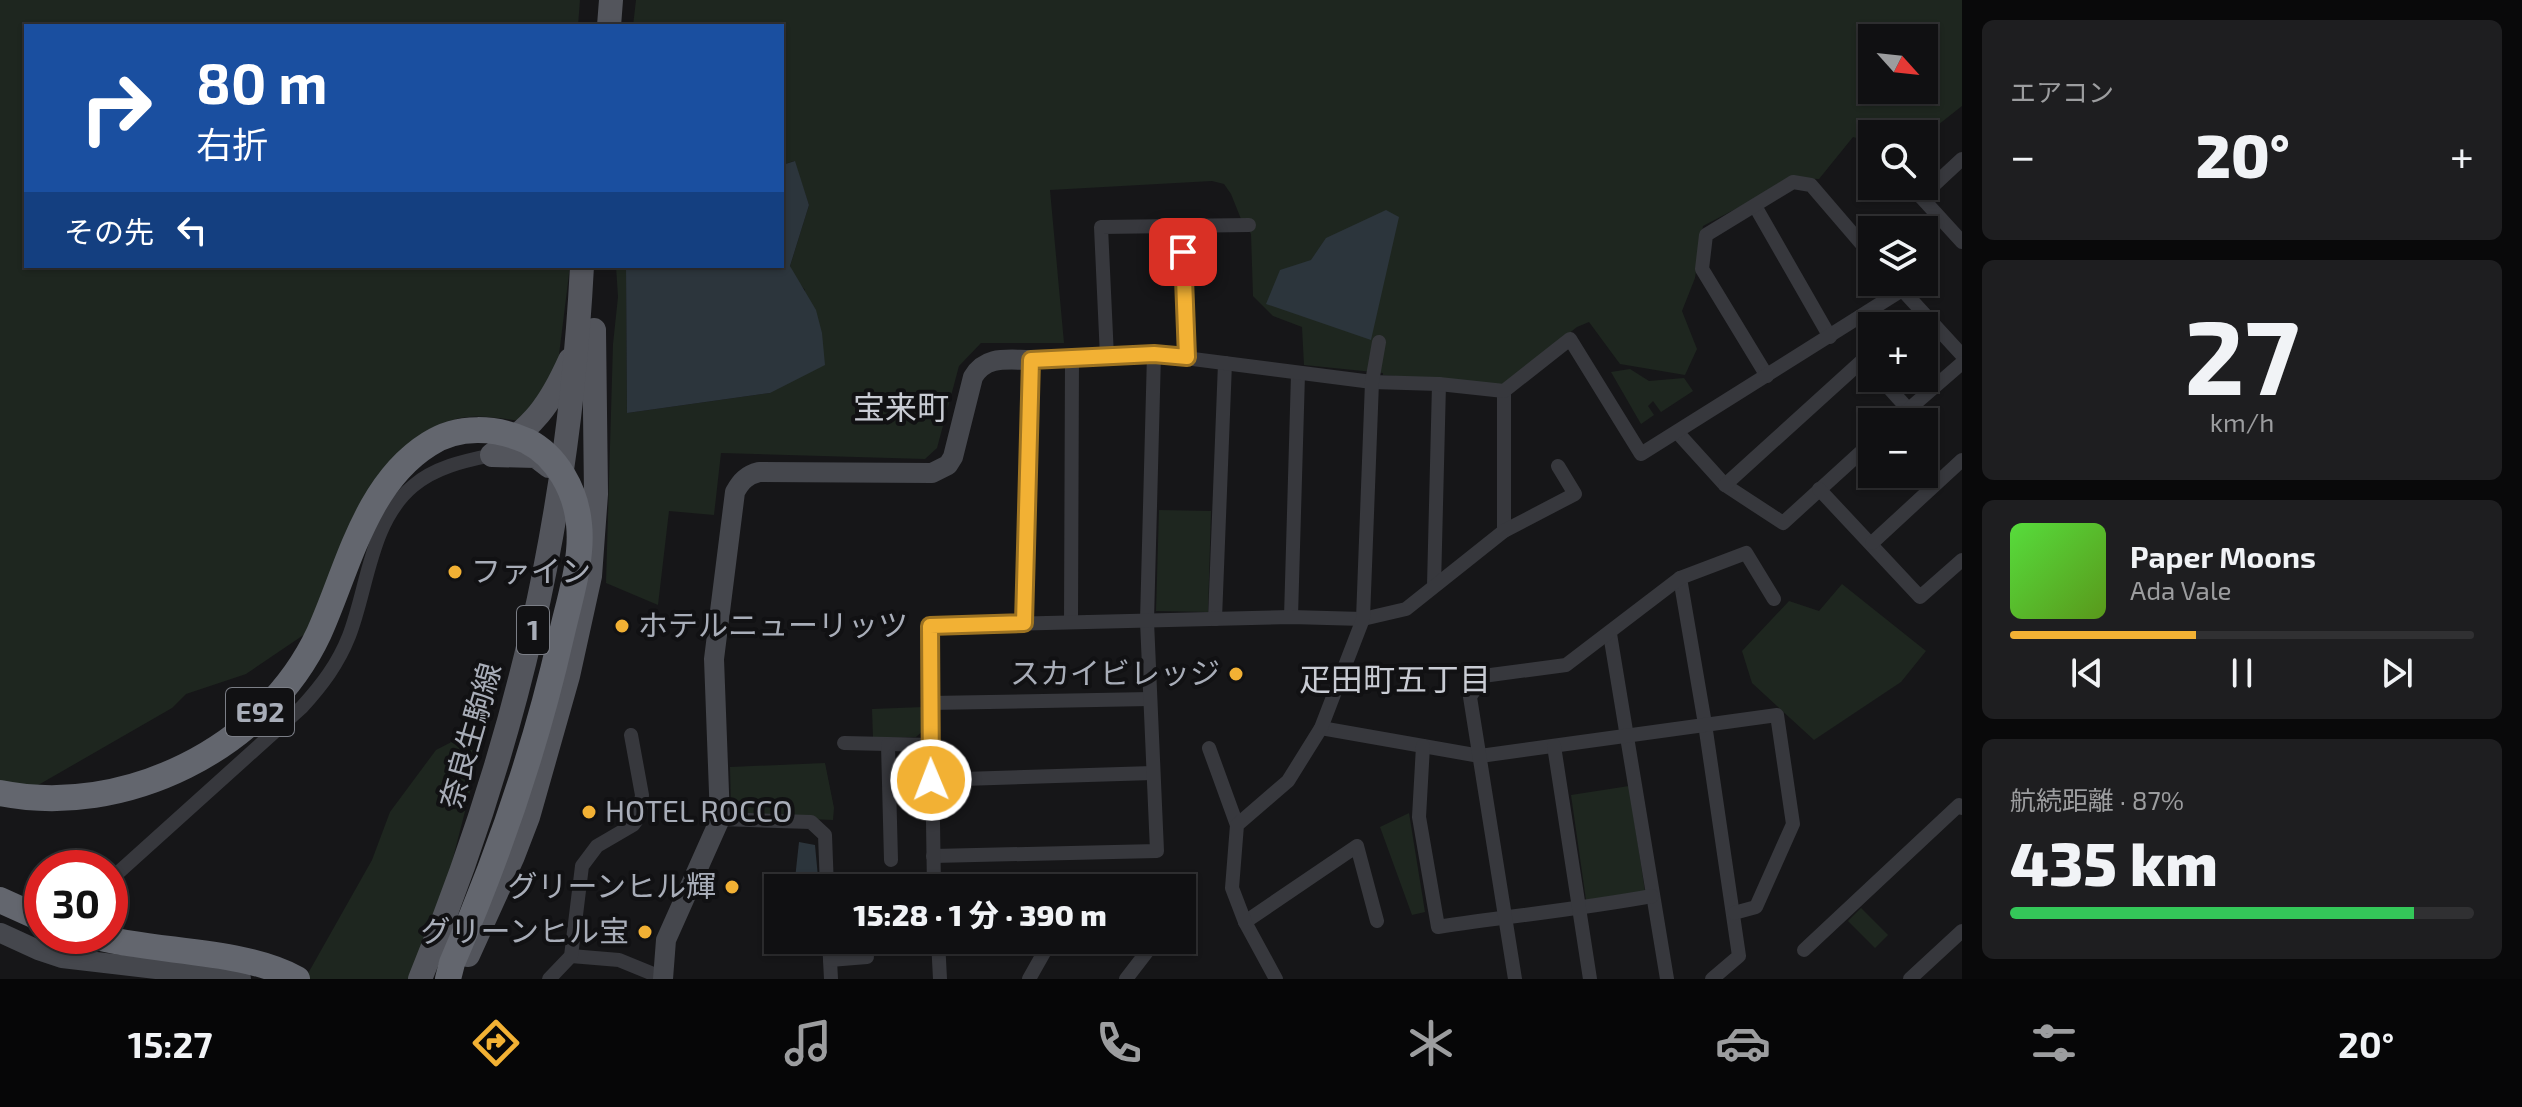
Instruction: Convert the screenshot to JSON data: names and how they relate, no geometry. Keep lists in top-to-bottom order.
{
  "streets": {
    "highway": ["E92"],
    "main road": ["1", "奈良生駒線"]
  },
  "crossings": [
    ["E92", "奈良生駒線"]
  ],
  "districts": ["宝来町", "疋田町五丁目"],
  "places": [
    "ファイン",
    "ホテルニューリッツ",
    "スカイビレッジ",
    "HOTEL ROCCO",
    "グリーンヒル輝",
    "グリーンヒル宝"
  ],
  "north": "bottom right",
  "page": {
    "tile": [
      "エアコン",
      ["27", "km/h"],
      ["航続距離 · 87%", "435 km"]
    ],
    "map_buttons": ["+", "−"],
    "turn": ["80 m", "右折"],
    "heat": ["−", "20°", "+"],
    "then": "その先",
    "song": ["Paper Moons", "Ada Vale"],
    "limit": "30",
    "trip": "15:28 · 1 分 · 390 m",
    "tabs": ["15:27", "20°"]
  }
}
